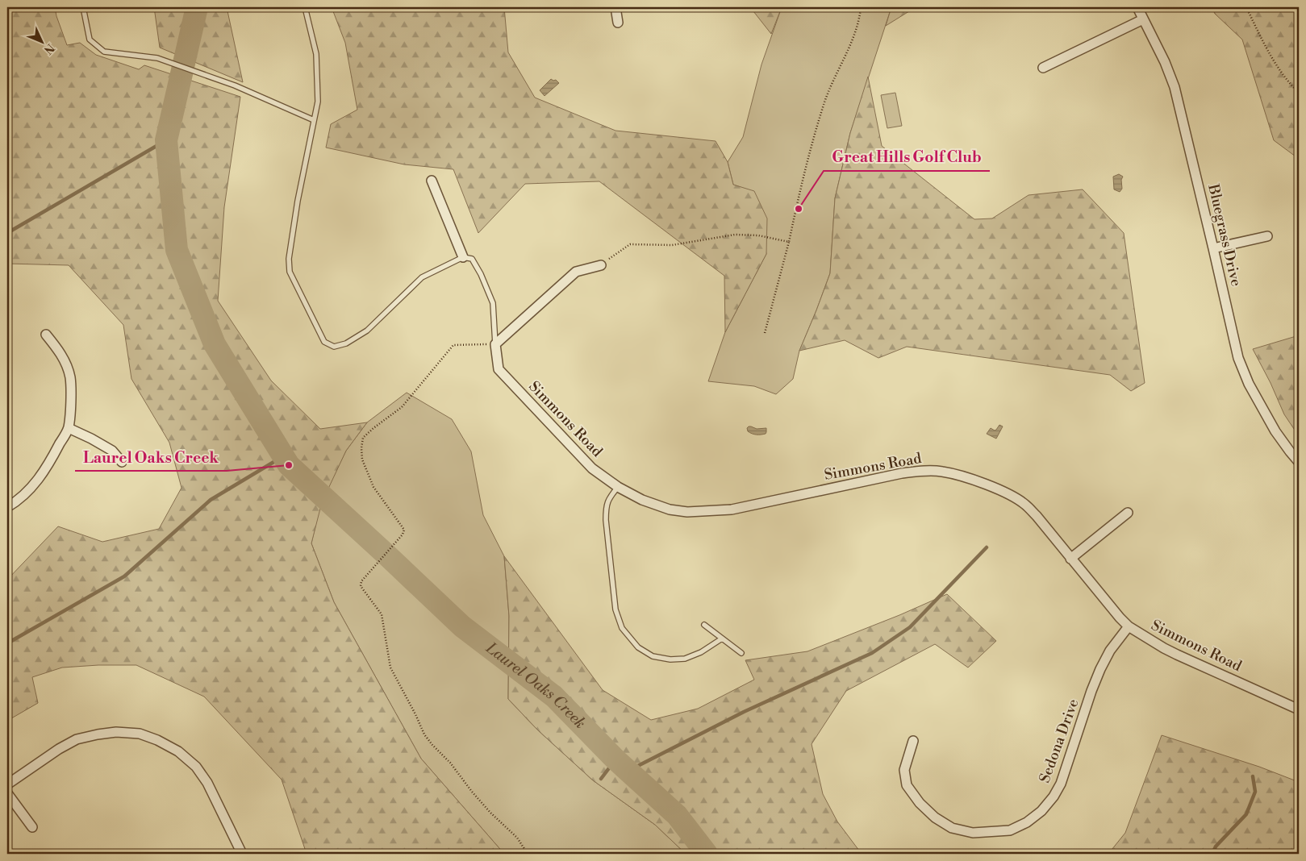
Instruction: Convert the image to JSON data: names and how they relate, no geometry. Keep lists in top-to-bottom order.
{
  "streets": {
    "street": ["Bluegrass Drive", "Simmons Road", "Sedona Drive"]
  },
  "crossings": [
    ["Simmons Road", "Sedona Drive"]
  ],
  "water": ["Laurel Oaks Creek"],
  "places": ["Great Hills Golf Club", "Laurel Oaks Creek"],
  "north": "bottom right"
}
